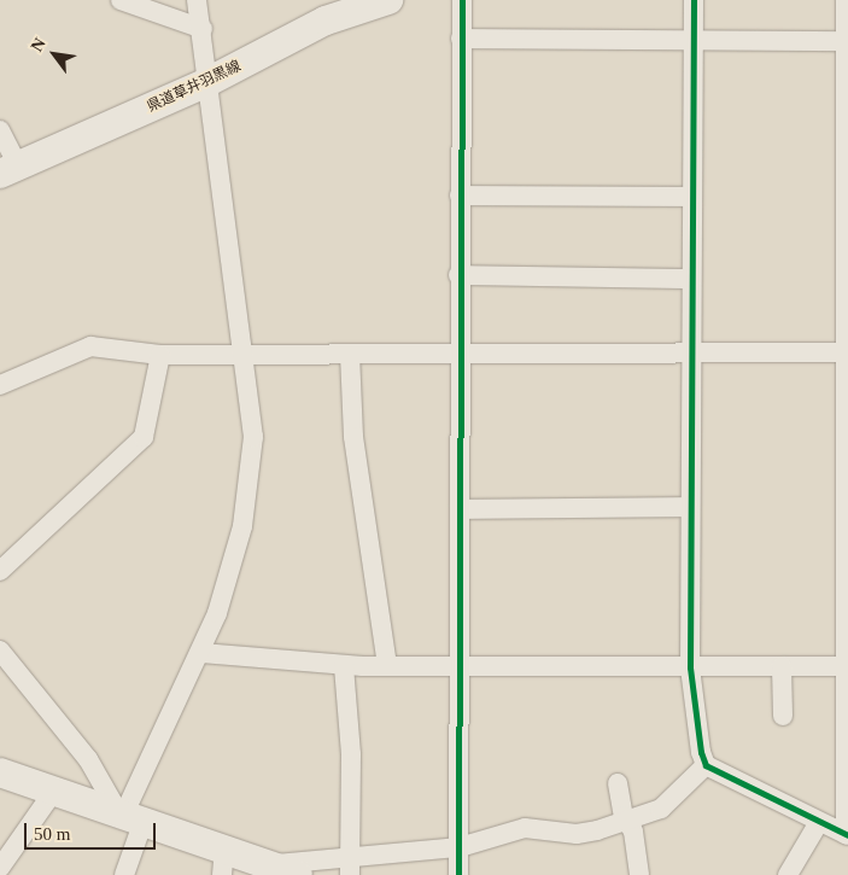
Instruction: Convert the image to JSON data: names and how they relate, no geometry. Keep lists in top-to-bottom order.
{
  "streets": {
    "main road": ["県道草井羽黒線"]
  },
  "scale_bar": "50 m",
  "north": "top left"
}
